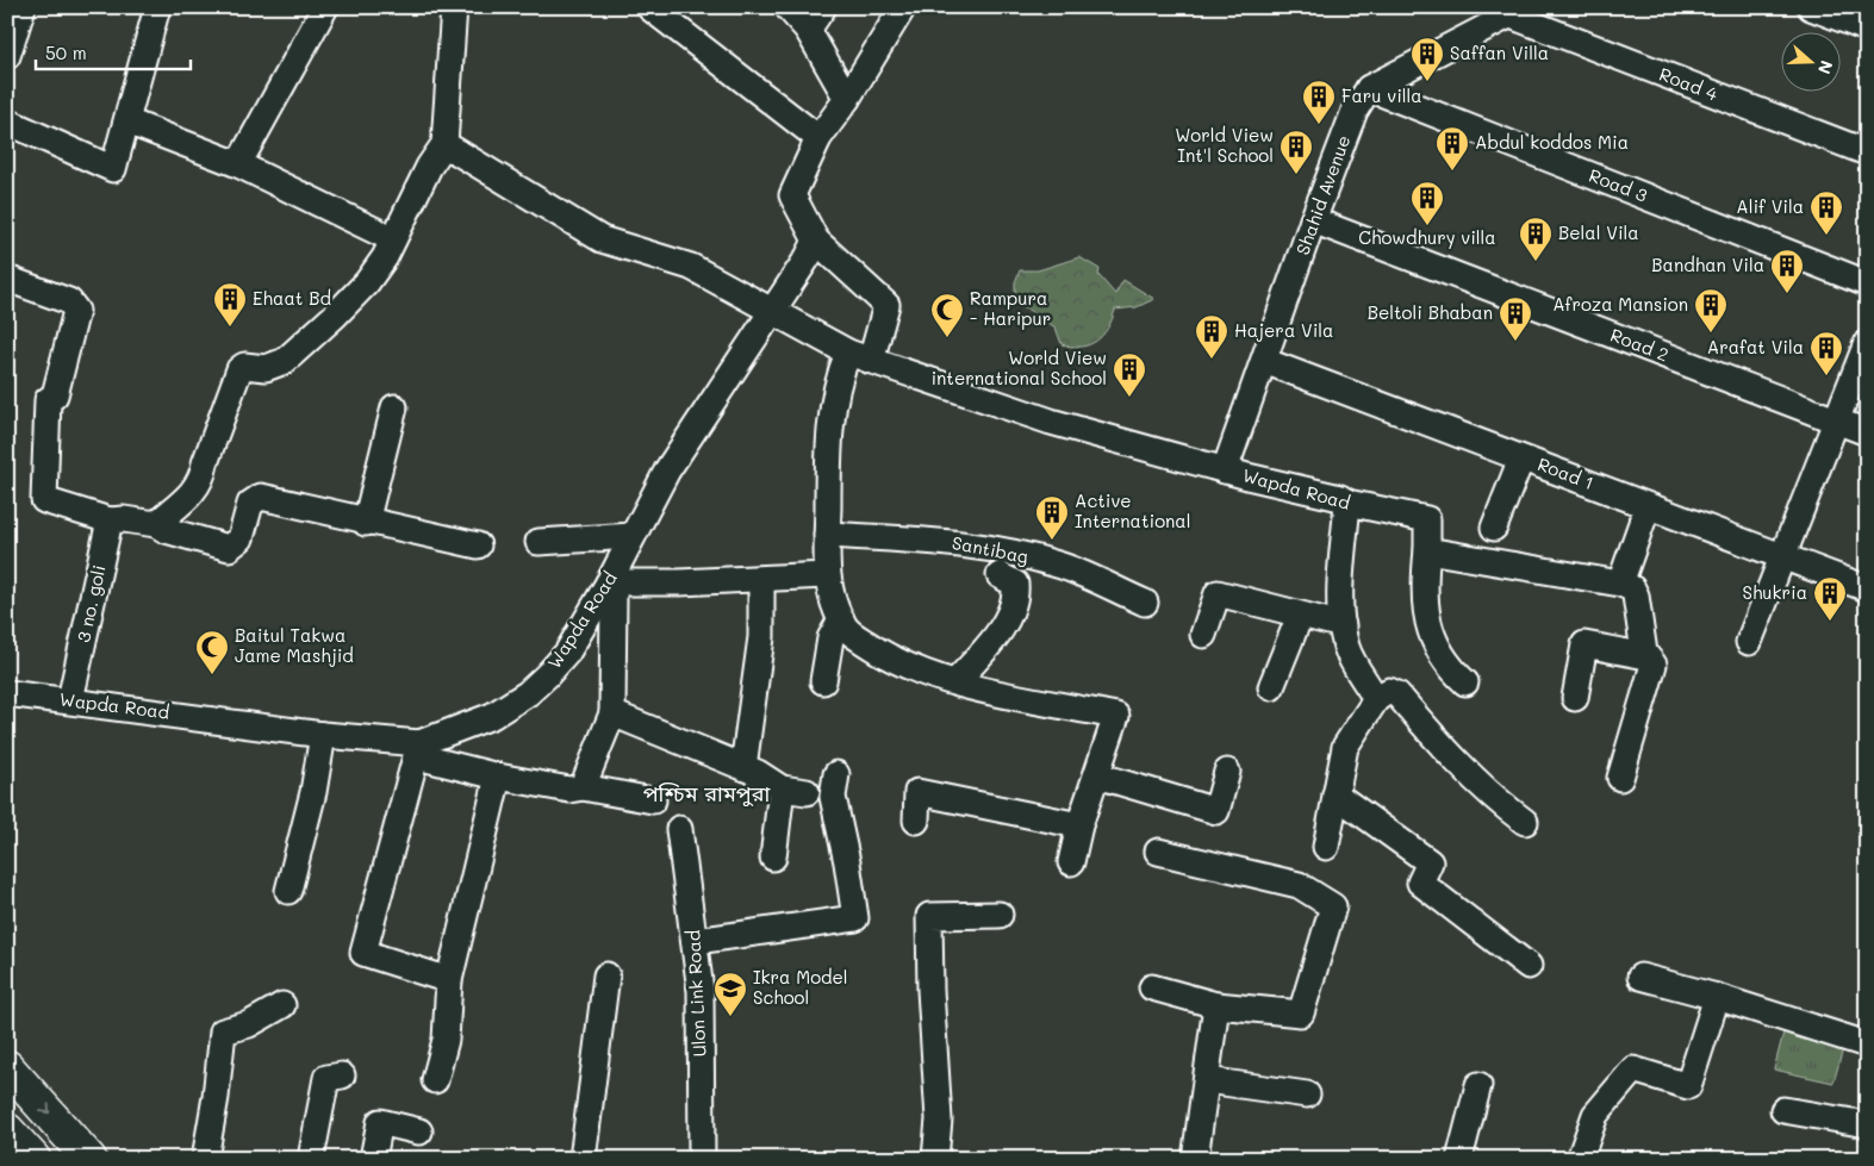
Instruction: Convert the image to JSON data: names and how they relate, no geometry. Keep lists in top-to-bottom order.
{
  "streets": {
    "street": [
      "Road 4",
      "Road 3",
      "Shahid Avenue",
      "Road 2",
      "Road 1",
      "Wapda Road",
      "Santibag",
      "3 no. goli",
      "Ulon Link Road"
    ]
  },
  "crossings": [
    ["Road 3", "Shahid Avenue"],
    ["Shahid Avenue", "Road 2"],
    ["Shahid Avenue", "Road 1"],
    ["Shahid Avenue", "Wapda Road"],
    ["Wapda Road", "3 no. goli"]
  ],
  "districts": ["পশ্চিম রামপুরা"],
  "places": {
    "building": [
      "Saffan Villa",
      "Faru villa",
      "Abdul koddos Mia",
      "World View Int'l School",
      "Chowdhury villa",
      "Alif Vila",
      "Belal Vila",
      "Bandhan Vila",
      "Ehaat Bd",
      "Afroza Mansion",
      "Beltoli Bhaban",
      "Hajera Vila",
      "Arafat Vila",
      "World View international School",
      "Active International",
      "Shukria"
    ],
    "mosque": ["Rampura - Haripur", "Baitul Takwa Jame Mashjid"],
    "school or university": ["Ikra Model School"]
  },
  "scale_bar": "50 m",
  "north": "right"
}
